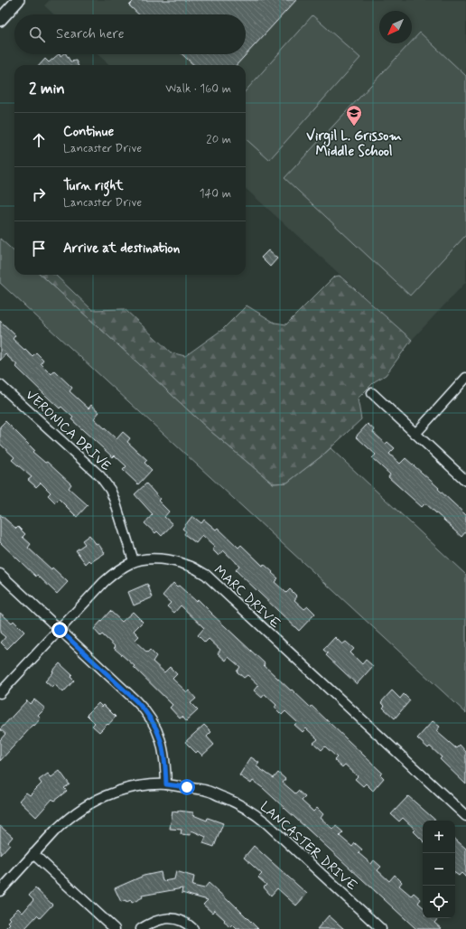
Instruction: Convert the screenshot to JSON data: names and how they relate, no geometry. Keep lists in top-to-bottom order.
{
  "streets": {
    "street": ["VERONICA DRIVE", "MARC DRIVE", "LANCASTER DRIVE"]
  },
  "crossings": [
    ["VERONICA DRIVE", "MARC DRIVE"]
  ],
  "places": {
    "school or university": ["Virgil L. Grissom Middle School"]
  },
  "north": "bottom left",
  "page": {
    "search": "Search here",
    "heading": ["2 min", "Walk · 160 m"],
    "list": [
      ["Continue", "Lancaster Drive", "20 m"],
      ["Turn right", "Lancaster Drive", "140 m"],
      "Arrive at destination"
    ],
    "map_buttons": ["+", "−"]
  }
}
